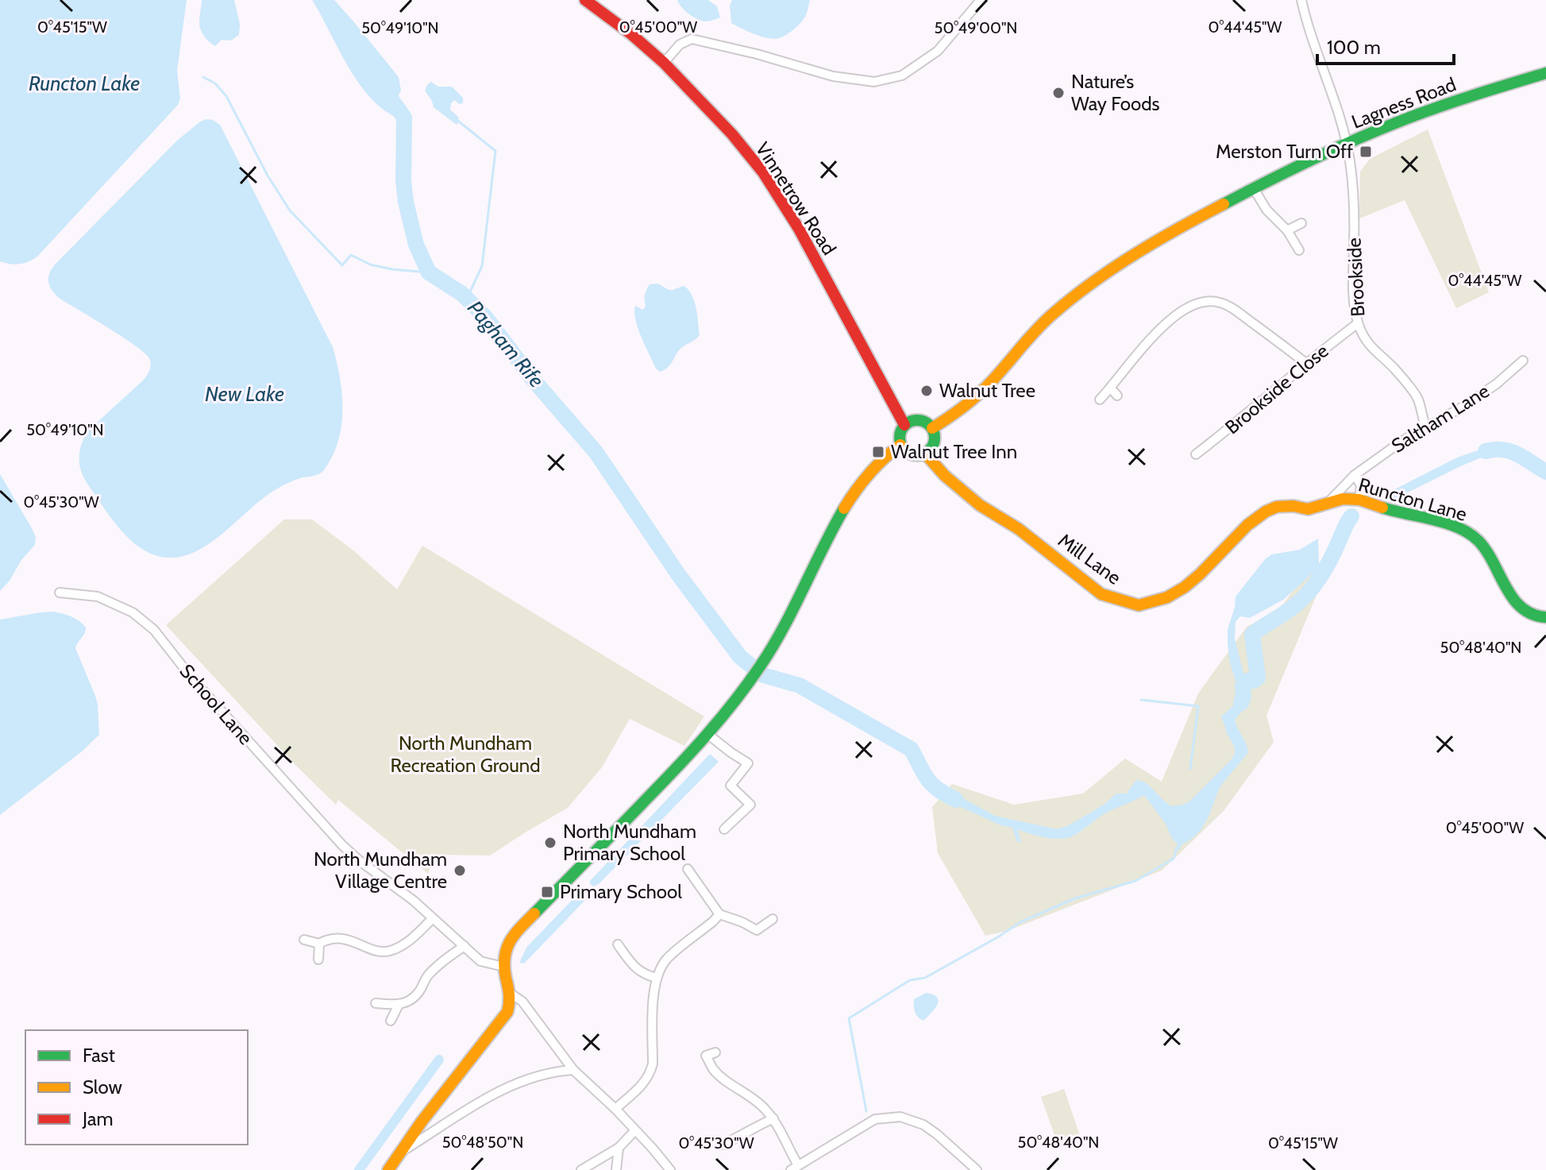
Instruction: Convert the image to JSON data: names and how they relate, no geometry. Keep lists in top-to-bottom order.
{
  "streets": {
    "main road": [
      "Lagness Road",
      "Vinnetrow Road",
      "Runcton Lane",
      "Mill Lane"
    ],
    "street": [
      "Brookside",
      "Brookside Close",
      "Saltham Lane",
      "School Lane"
    ]
  },
  "crossings": [
    ["Lagness Road", "Vinnetrow Road"],
    ["Lagness Road", "Brookside"],
    ["Lagness Road", "Mill Lane"],
    ["Vinnetrow Road", "Mill Lane"],
    ["Brookside", "Brookside Close"],
    ["Brookside", "Saltham Lane"],
    ["Saltham Lane", "Mill Lane"],
    ["Runcton Lane", "Mill Lane"]
  ],
  "water": ["Runcton Lake", "Pagham Rife", "New Lake"],
  "parks": ["North Mundham Recreation Ground"],
  "places": {
    "other": [
      "Nature’s Way Foods",
      "Walnut Tree",
      "North Mundham Primary School",
      "North Mundham Village Centre"
    ],
    "transit": ["Merston Turn Off", "Walnut Tree Inn", "Primary School"]
  },
  "legend": ["Fast", "Slow", "Jam"],
  "scale_bar": "100 m",
  "coordinates": [
    "0°45'15\"W",
    "0°45'00\"W",
    "0°44'45\"W",
    "50°49'10\"N",
    "50°49'00\"N",
    "0°45'30\"W",
    "50°48'40\"N",
    "50°48'50\"N"
  ]
}
